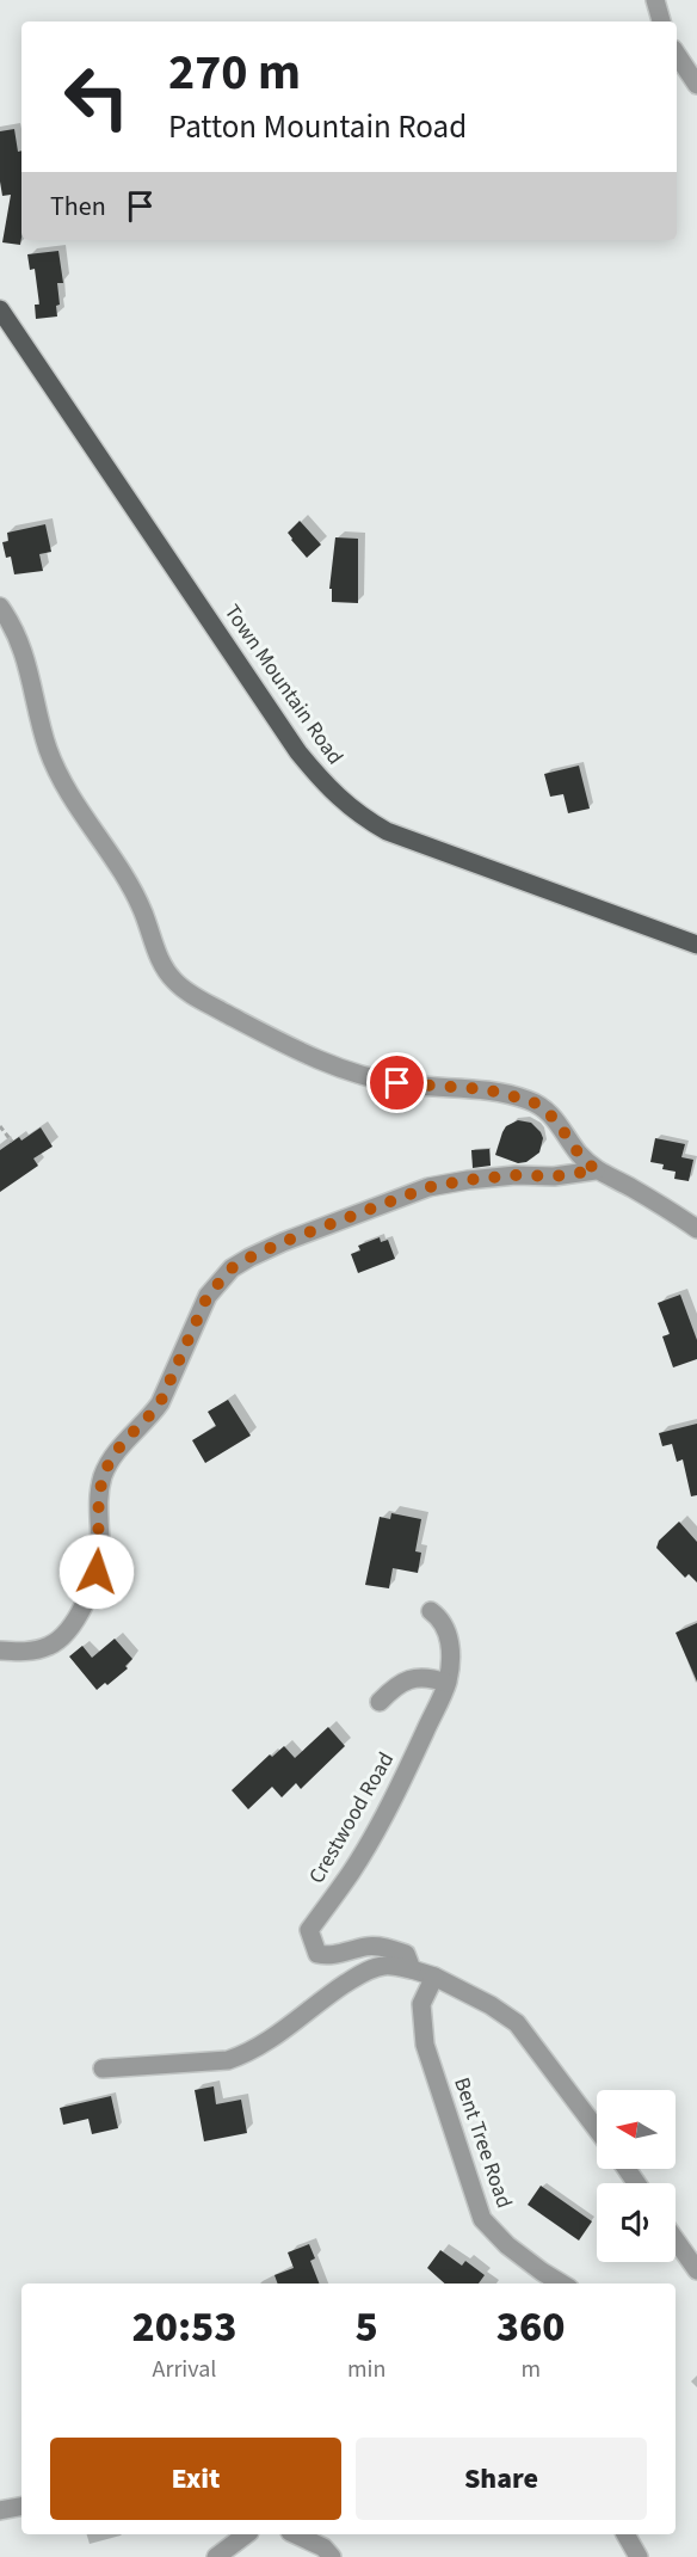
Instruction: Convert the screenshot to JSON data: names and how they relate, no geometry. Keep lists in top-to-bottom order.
{
  "streets": {
    "main road": ["Town Mountain Road"],
    "street": ["Crestwood Road", "Bent Tree Road"]
  },
  "crossings": [
    ["Crestwood Road", "Bent Tree Road"]
  ],
  "north": "left",
  "page": {
    "turn": ["270 m", "Patton Mountain Road"],
    "then": "Then",
    "eta": [
      "20:53",
      "Arrival",
      "5",
      "min",
      "360",
      "m"
    ],
    "buttons": ["Exit", "Share"]
  }
}
